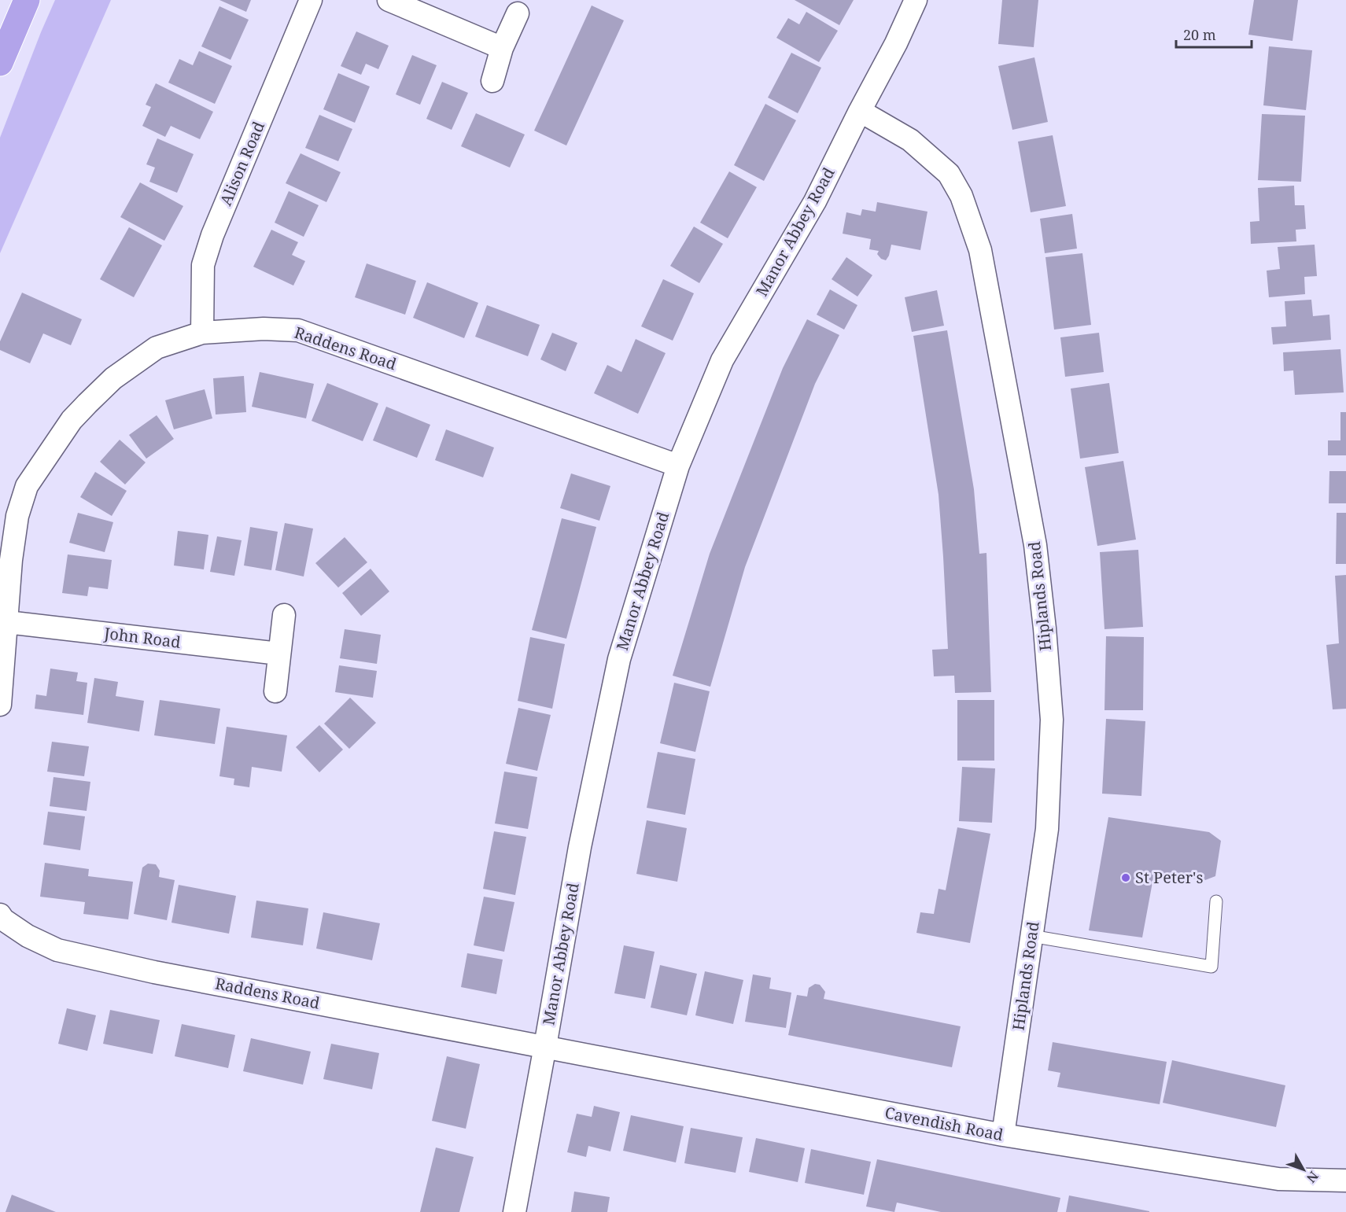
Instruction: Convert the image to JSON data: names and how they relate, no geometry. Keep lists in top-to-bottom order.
{
  "streets": {
    "street": [
      "Alison Road",
      "Manor Abbey Road",
      "Raddens Road",
      "Hiplands Road",
      "John Road",
      "Cavendish Road"
    ]
  },
  "crossings": [
    ["Alison Road", "Raddens Road"],
    ["Manor Abbey Road", "Raddens Road"],
    ["Manor Abbey Road", "Hiplands Road"],
    ["Manor Abbey Road", "Cavendish Road"],
    ["Raddens Road", "John Road"],
    ["Raddens Road", "Cavendish Road"],
    ["Hiplands Road", "Cavendish Road"]
  ],
  "places": ["St Peter's"],
  "scale_bar": "20 m",
  "north": "bottom right"
}
